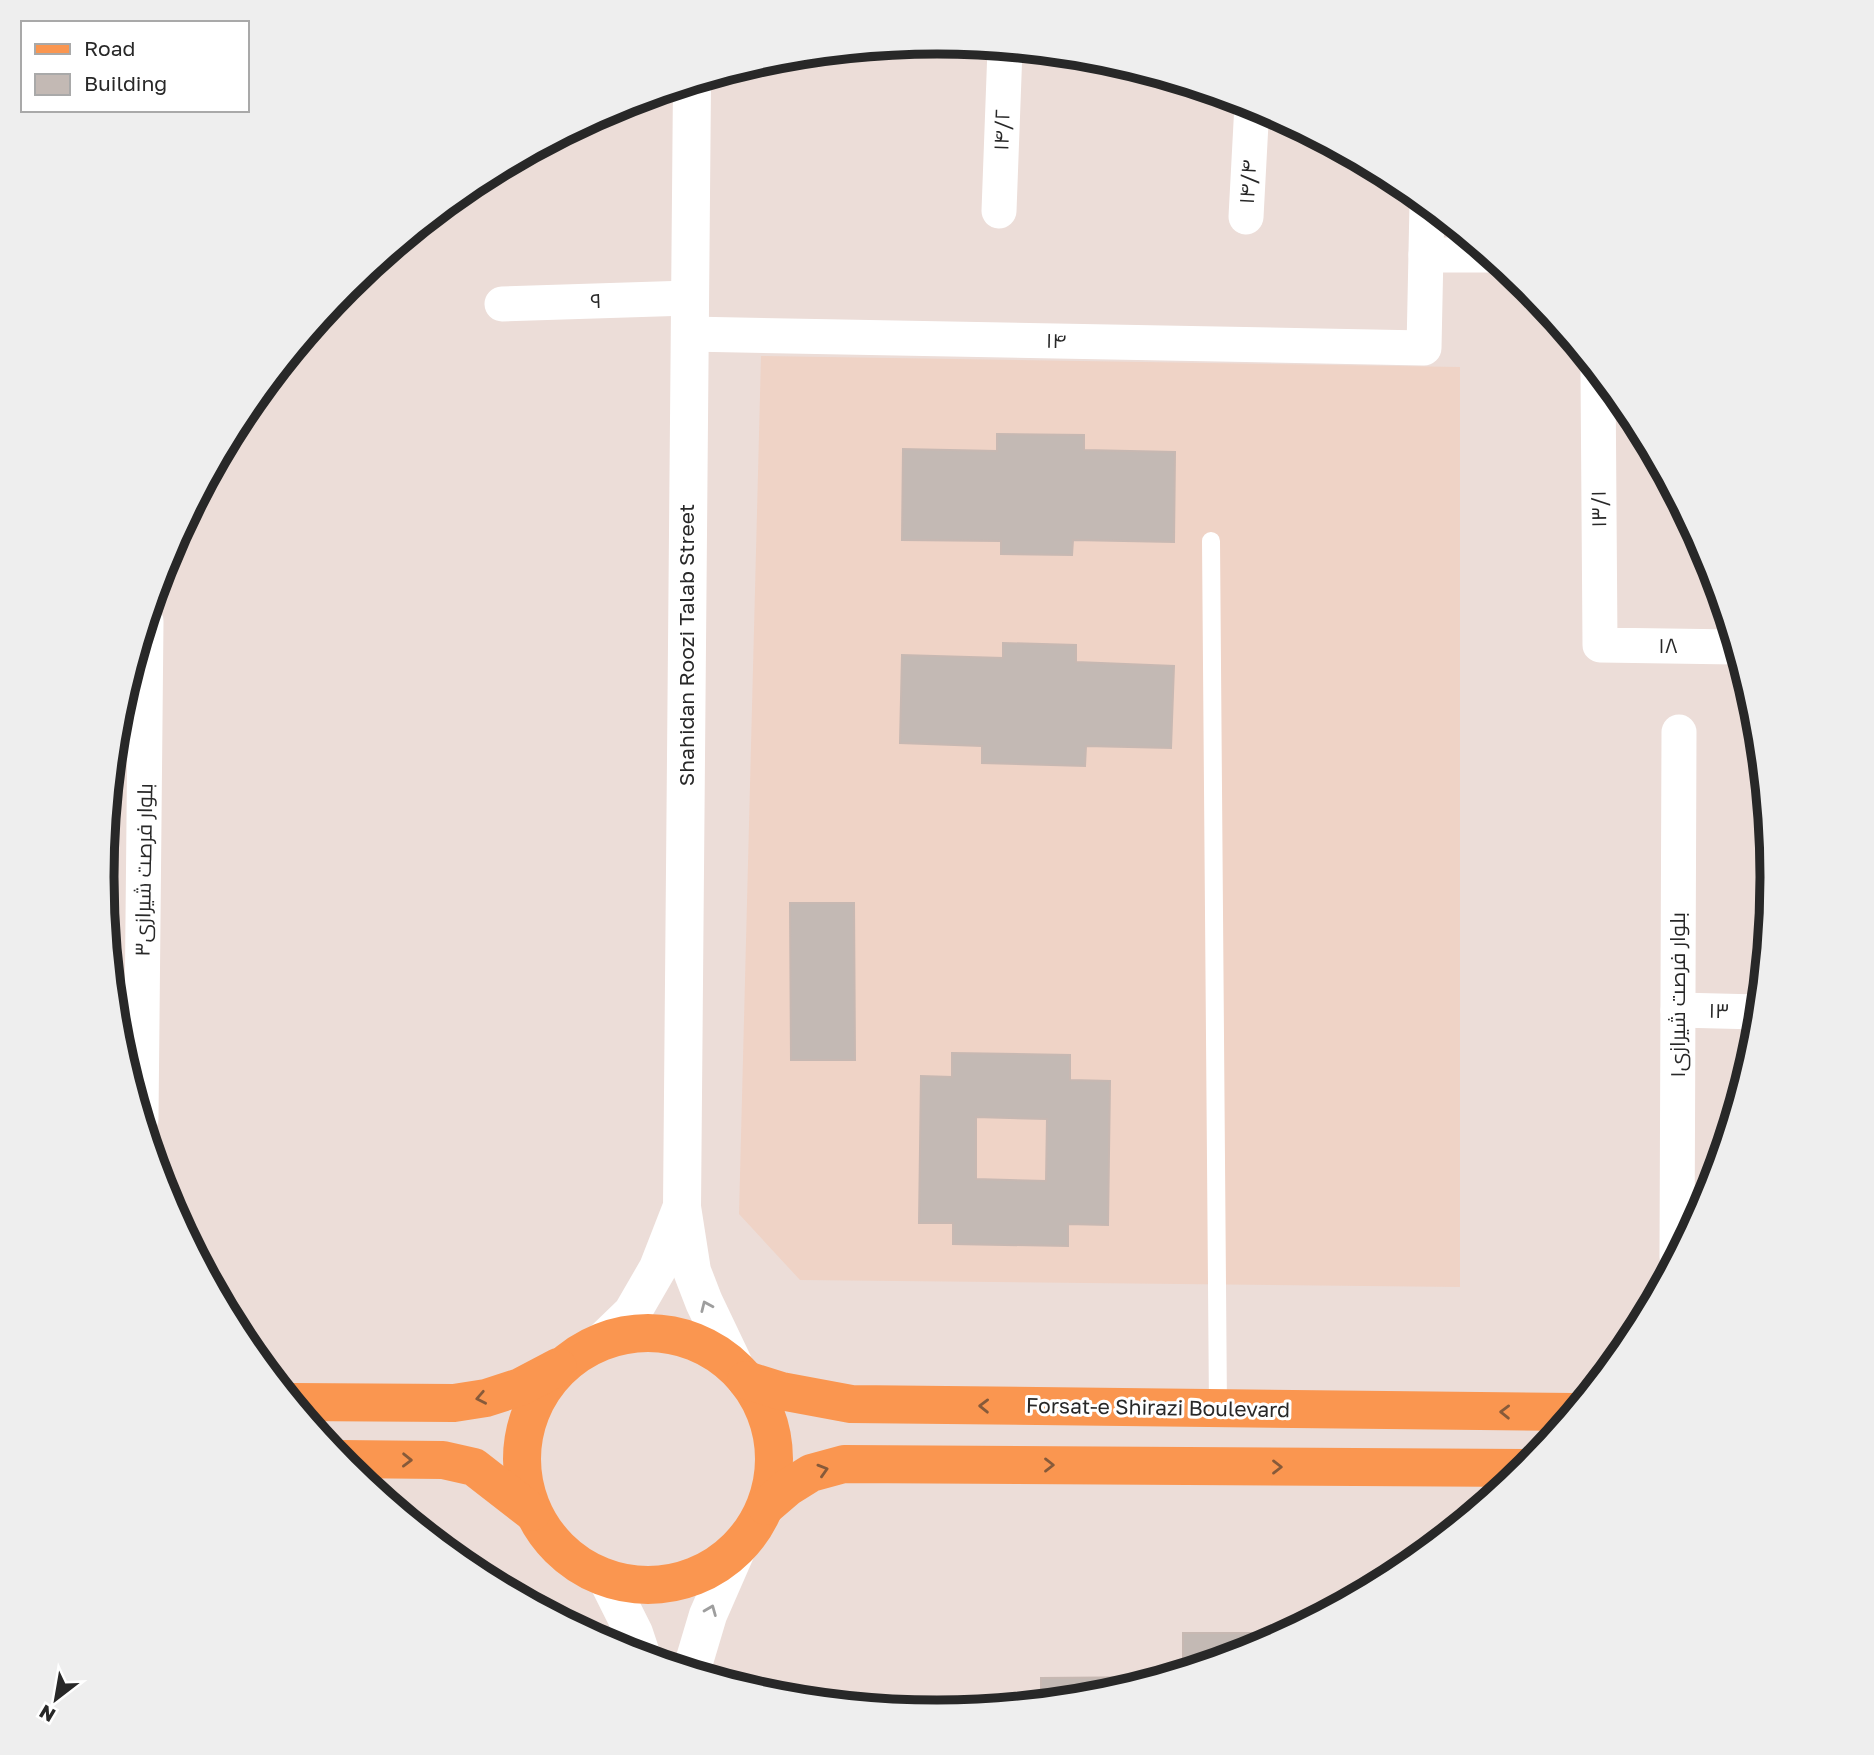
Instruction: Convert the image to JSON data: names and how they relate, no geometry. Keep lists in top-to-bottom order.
{
  "streets": {
    "main road": ["Forsat-e Shirazi Boulevard"],
    "street": [
      "۱۴/۲",
      "۱۴/۴",
      "۹",
      "۱۴",
      "۱۳/۱",
      "Shahidan Roozi Talab Street",
      "۱۸",
      "۳بلوار فرصت شیرازی",
      "۱بلوار فرصت شیرازی",
      "۱۳"
    ]
  },
  "crossings": [
    ["۹", "۱۴"],
    ["۹", "Shahidan Roozi Talab Street"],
    ["۱۴", "Shahidan Roozi Talab Street"],
    ["۱۳/۱", "۱۸"],
    ["Shahidan Roozi Talab Street", "Forsat-e Shirazi Boulevard"],
    ["۱بلوار فرصت شیرازی", "۱۳"]
  ],
  "legend": ["Road", "Building"],
  "north": "bottom left"
}
